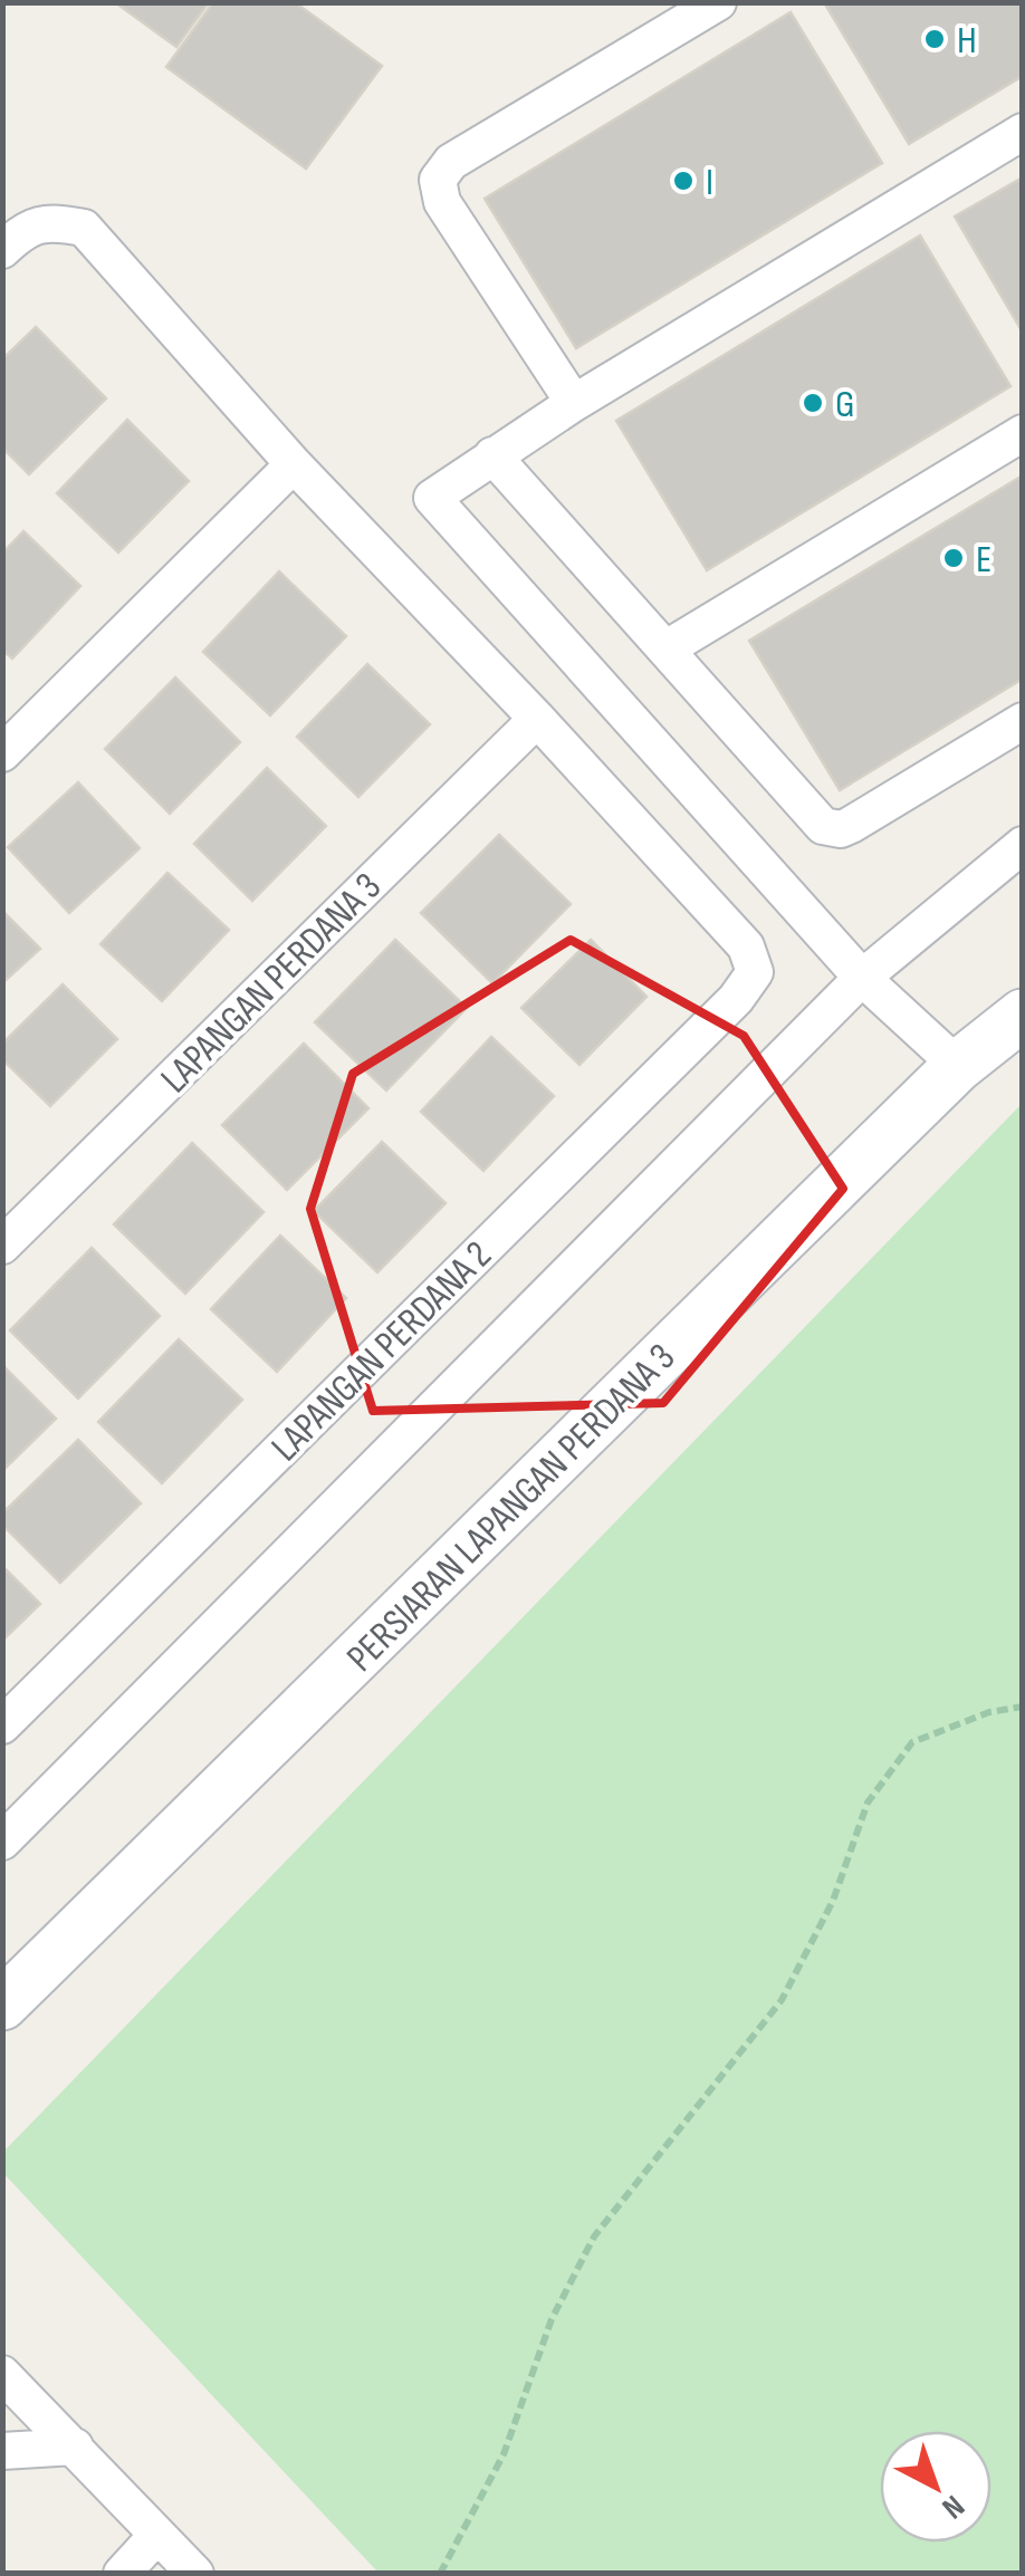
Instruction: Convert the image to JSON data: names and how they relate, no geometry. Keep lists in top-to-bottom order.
{
  "streets": {
    "street": ["LAPANGAN PERDANA 3", "LAPANGAN PERDANA 2", "PERSIARAN LAPANGAN PERDANA 3"]
  },
  "crossings": [
    ["LAPANGAN PERDANA 3", "LAPANGAN PERDANA 2"]
  ],
  "places": [
    "H",
    "I",
    "G",
    "E"
  ],
  "north": "bottom right"
}
